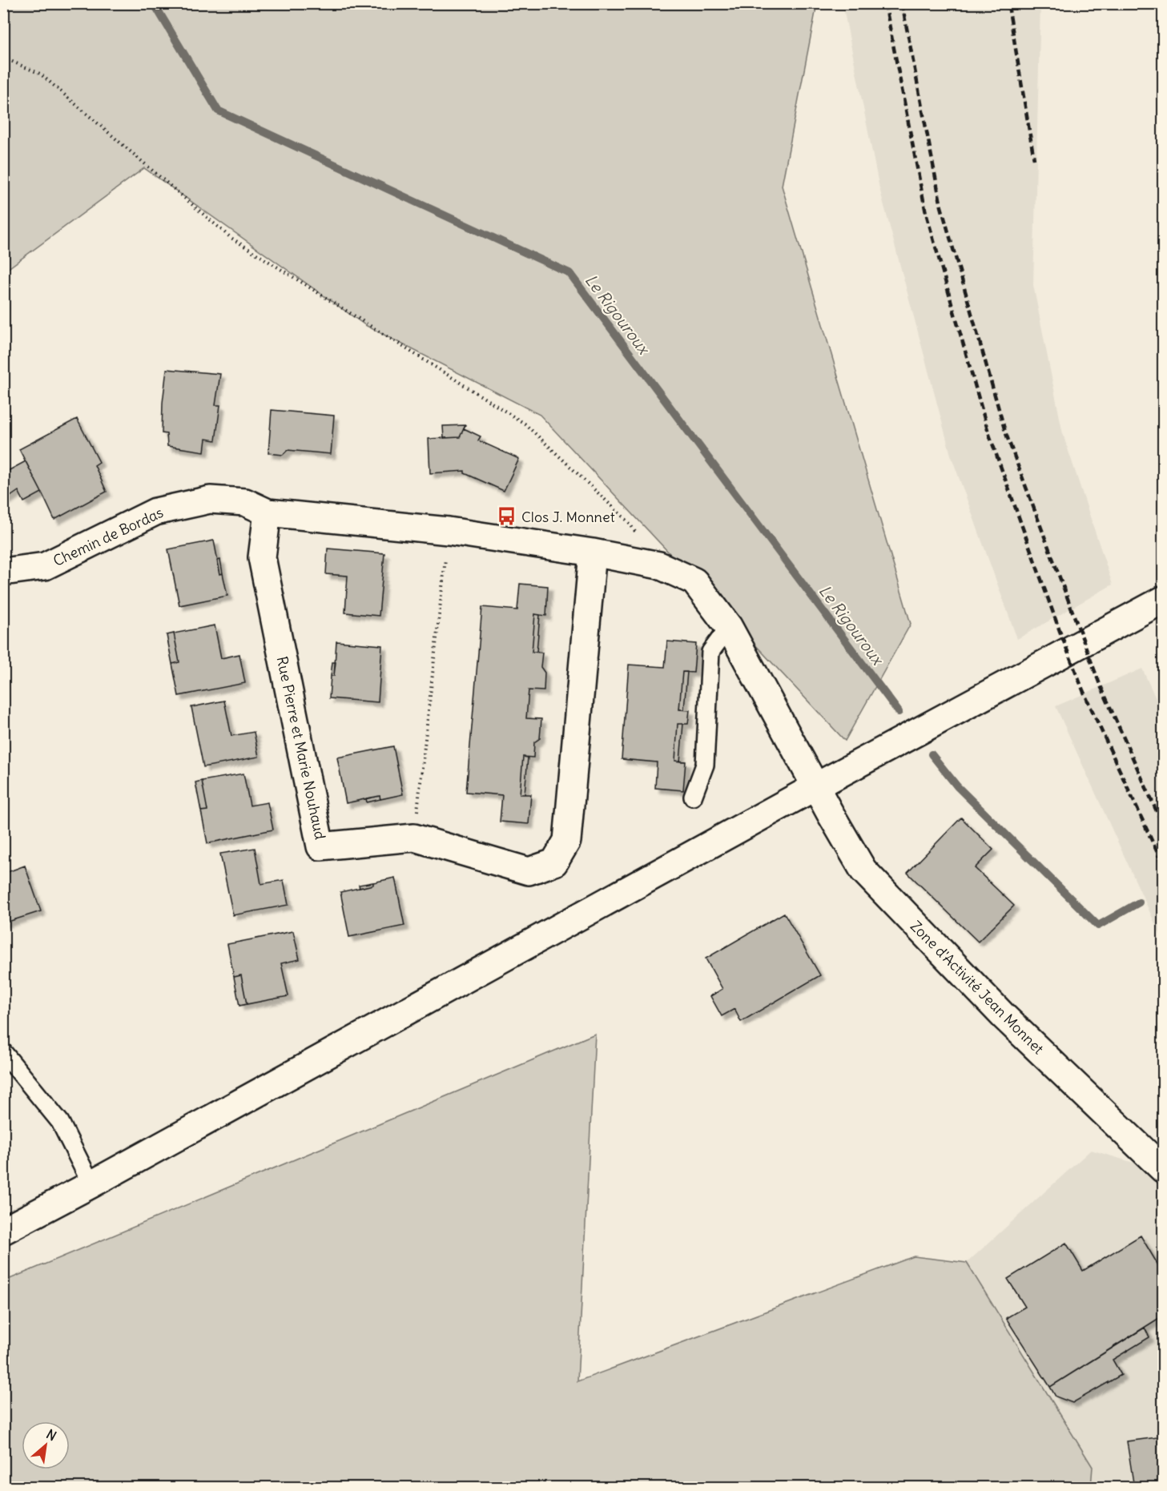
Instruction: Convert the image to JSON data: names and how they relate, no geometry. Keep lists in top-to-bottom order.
{
  "streets": {
    "street": ["Chemin de Bordas", "Rue Pierre et Marie Nouhaud", "Zone d'Activité Jean Monnet"]
  },
  "crossings": [
    ["Chemin de Bordas", "Rue Pierre et Marie Nouhaud"]
  ],
  "water": ["Le Rigouroux"],
  "places": {
    "bus stop": ["Clos J. Monnet"]
  },
  "north": "top right"
}
